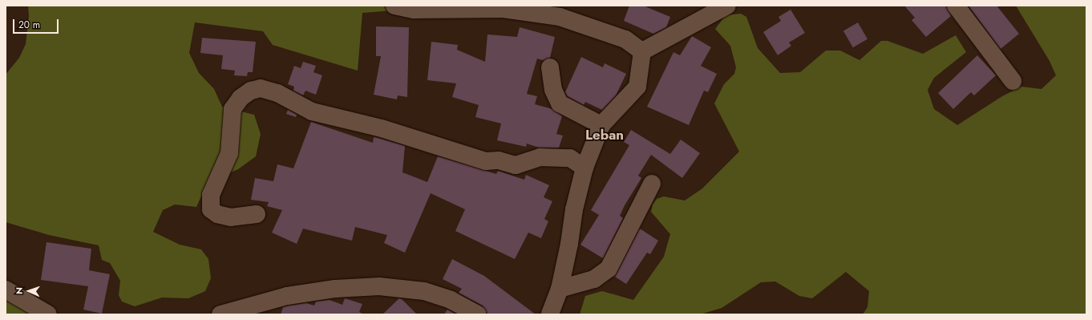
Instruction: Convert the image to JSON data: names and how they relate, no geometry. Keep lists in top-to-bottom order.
{
  "districts": ["Leban"],
  "scale_bar": "20 m",
  "north": "left"
}
